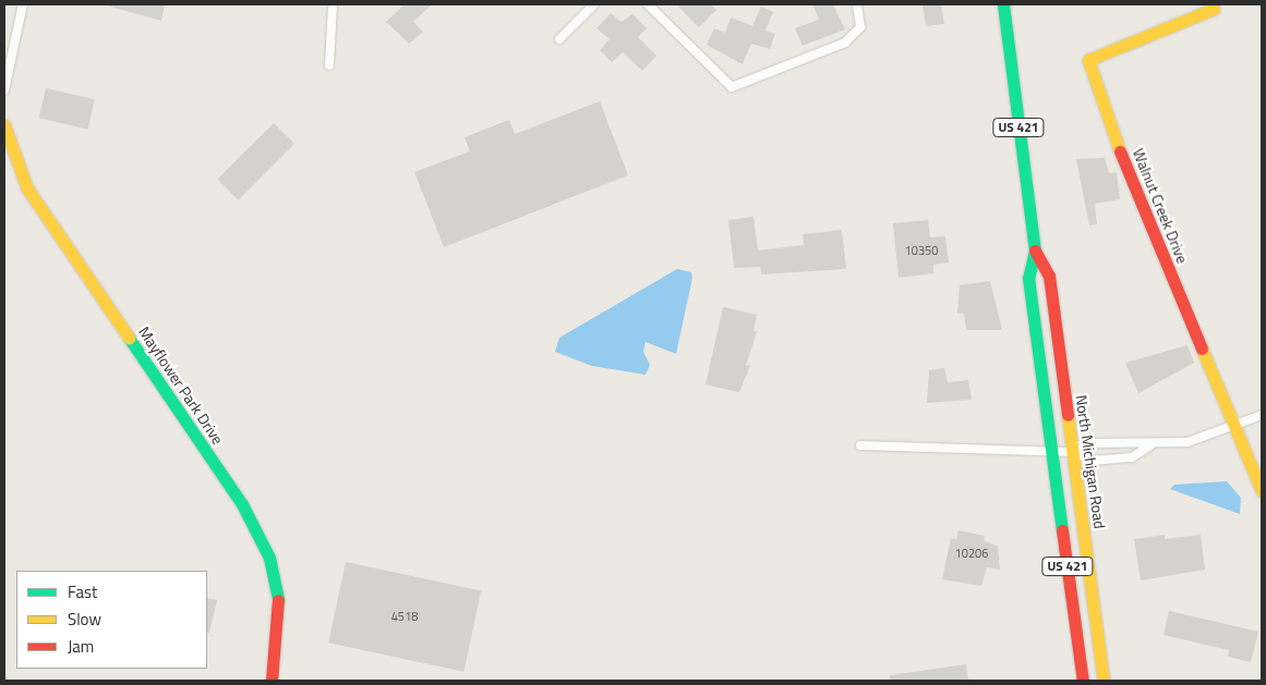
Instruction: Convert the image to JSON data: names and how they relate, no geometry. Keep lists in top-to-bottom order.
{
  "streets": {
    "street": [
      "US 421",
      "Walnut Creek Drive",
      "Mayflower Park Drive",
      "North Michigan Road"
    ]
  },
  "house_numbers": ["10350", "10206", "4518"],
  "legend": ["Fast", "Slow", "Jam"]
}
